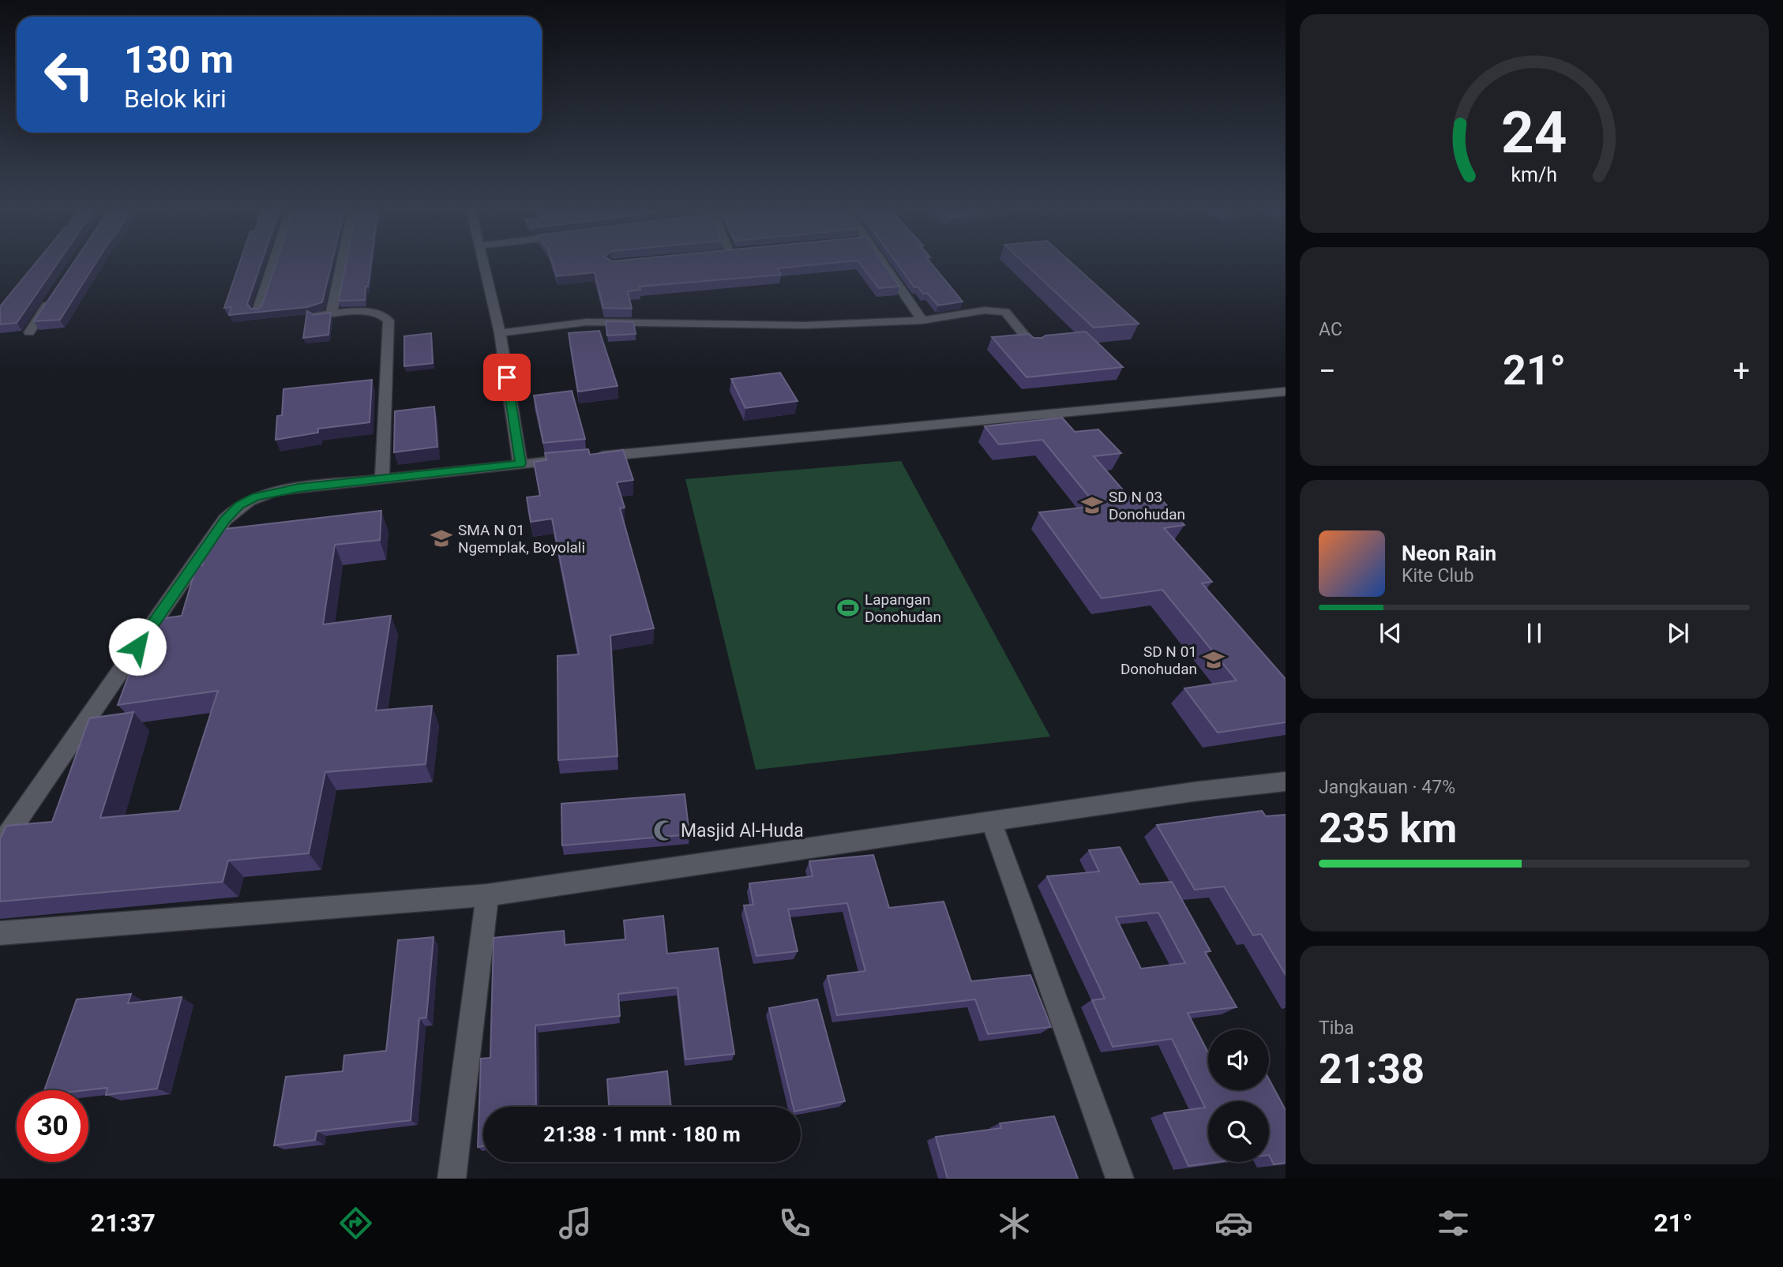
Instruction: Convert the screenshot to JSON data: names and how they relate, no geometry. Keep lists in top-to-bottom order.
{
  "places": {
    "school or university": ["SD N 03 Donohudan", "SMA N 01 Ngemplak, Boyolali", "SD N 01 Donohudan"],
    "sports": ["Lapangan Donohudan"],
    "mosque": ["Masjid Al-Huda"]
  },
  "page": {
    "turn": ["130 m", "Belok kiri"],
    "tile": [
      "AC",
      ["Jangkauan · 47%", "235 km"],
      ["Tiba", "21:38"]
    ],
    "heat": ["−", "21°", "+"],
    "song": ["Neon Rain", "Kite Club"],
    "limit": "30",
    "trip": "21:38 · 1 mnt · 180 m",
    "tabs": ["21:37", "21°"],
    "gauge": ["24", "km/h"]
  }
}
